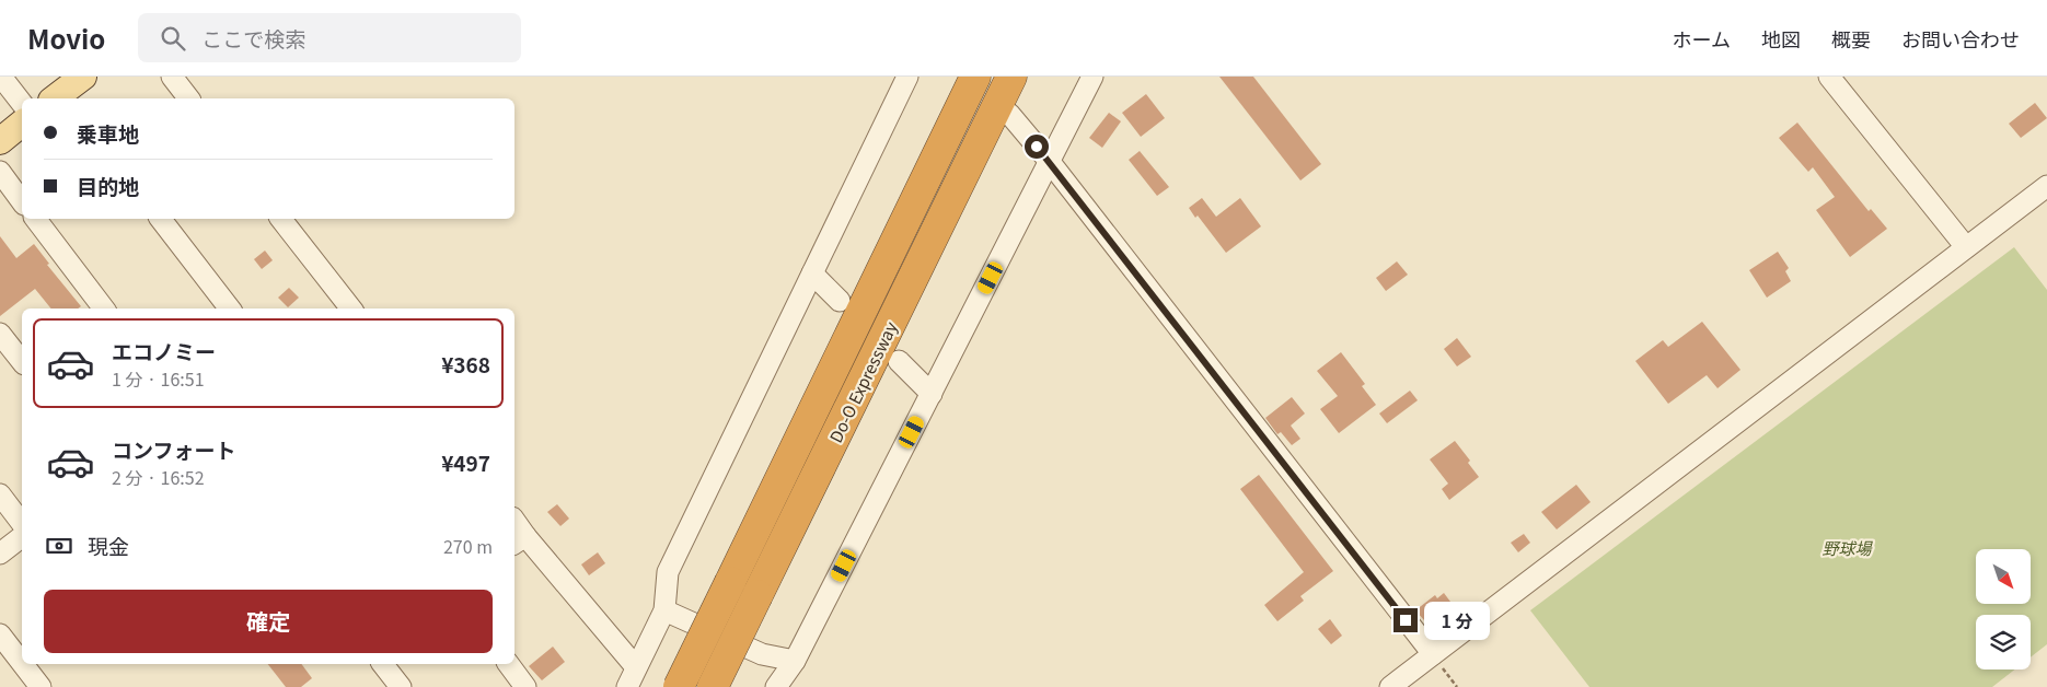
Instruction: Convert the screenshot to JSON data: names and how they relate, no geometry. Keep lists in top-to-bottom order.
{
  "streets": {
    "highway": ["Do-O Expressway"]
  },
  "parks": ["野球場"],
  "north": "bottom right",
  "page": {
    "header": "Movio",
    "search": "ここで検索",
    "nav": [
      "ホーム",
      "地図",
      "概要",
      "お問い合わせ"
    ],
    "banner": ["乗車地", "目的地"],
    "list": [
      {
        "name": "エコノミー",
        "note": "1 分 · 16:51",
        "value": "¥368"
      },
      {
        "name": "コンフォート",
        "note": "2 分 · 16:52",
        "value": "¥497"
      }
    ],
    "pay": ["現金", "270 m"],
    "buttons": "確定",
    "bubble": "1 分"
  }
}
